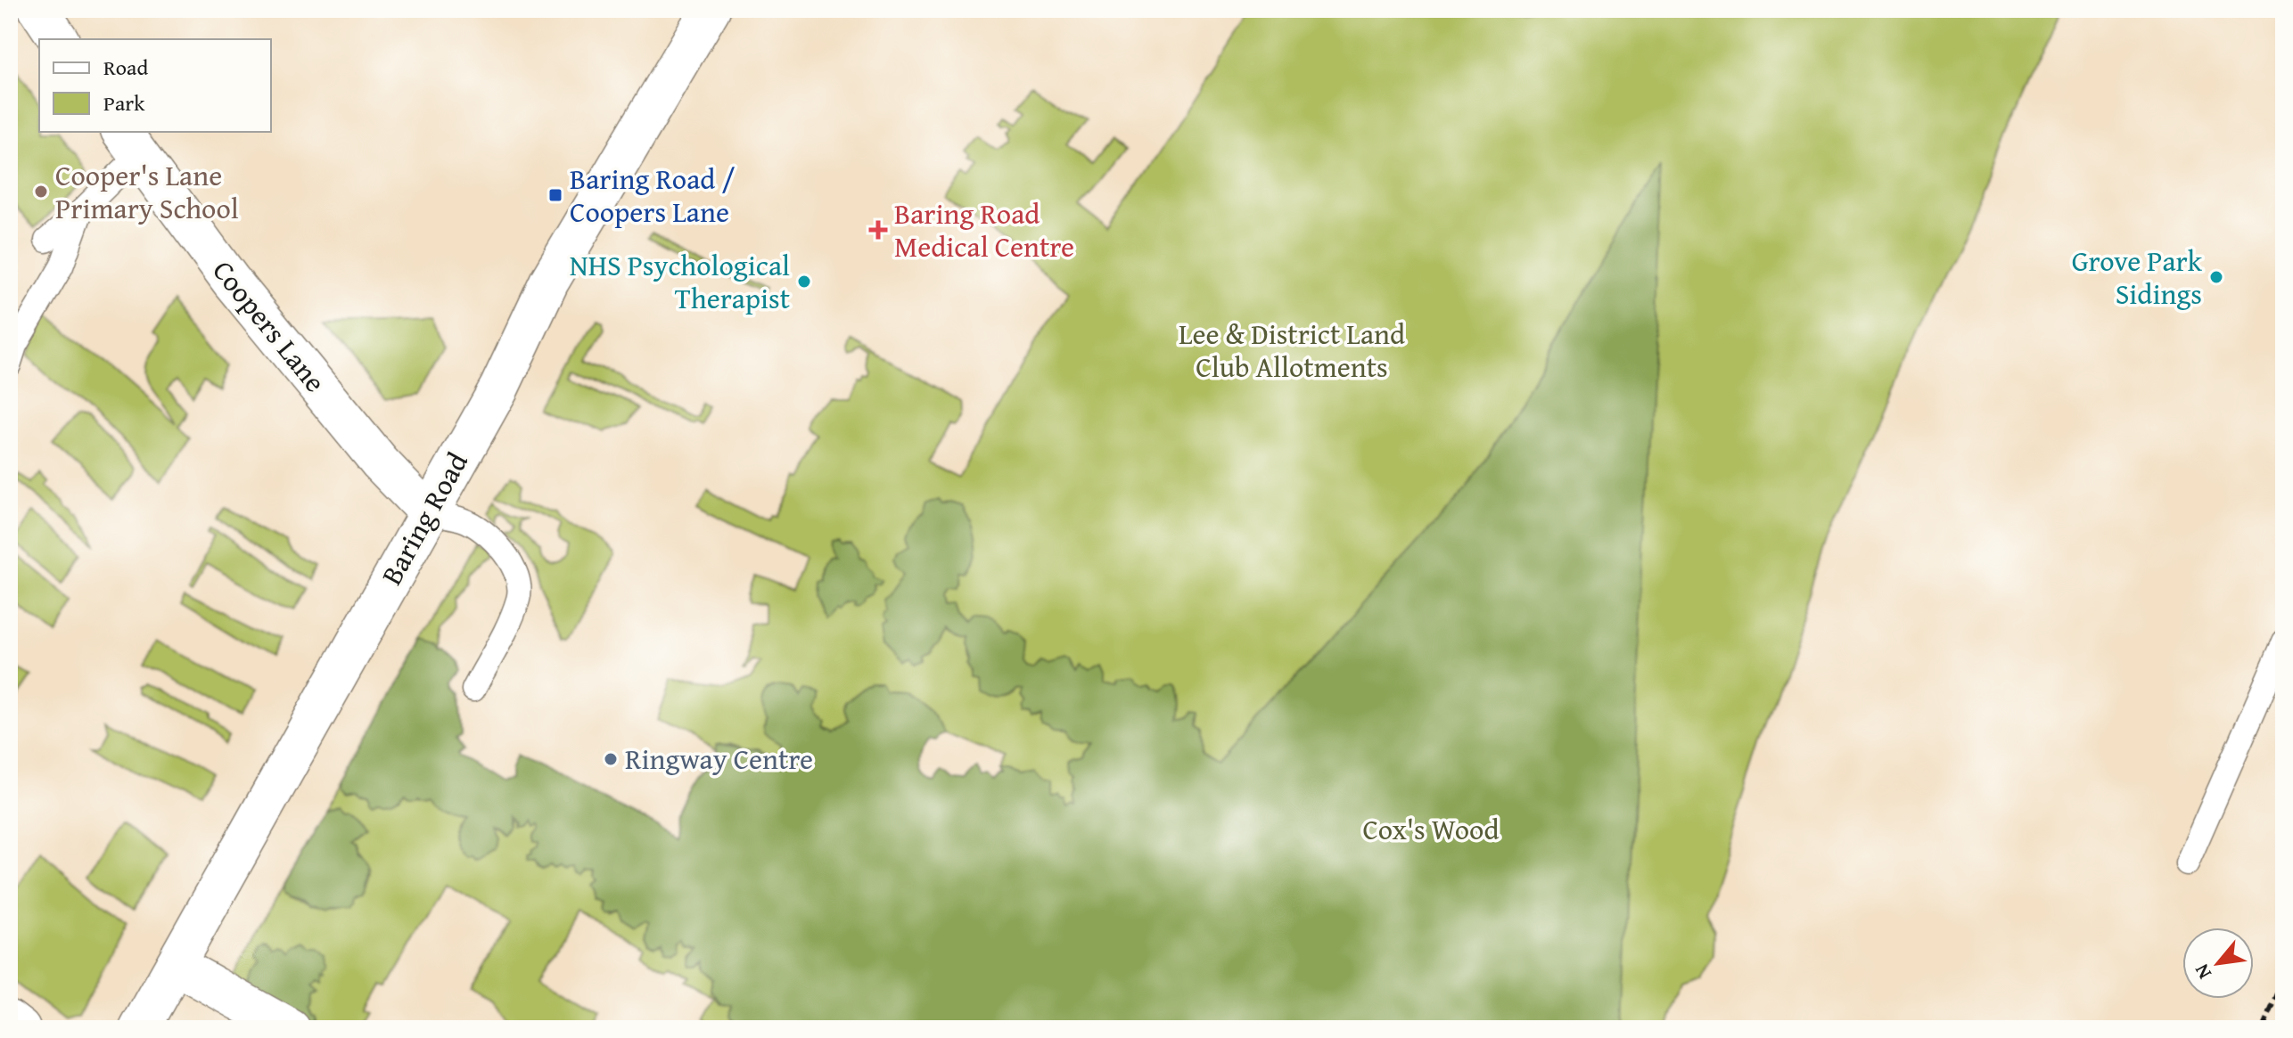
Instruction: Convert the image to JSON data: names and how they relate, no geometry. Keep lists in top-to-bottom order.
{
  "streets": {
    "main road": ["Coopers Lane", "Baring Road"]
  },
  "crossings": [
    ["Coopers Lane", "Baring Road"]
  ],
  "parks": ["Lee & District Land Club Allotments", "Cox's Wood"],
  "places": {
    "other": [
      "Cooper's Lane Primary School",
      "Grove Park Sidings",
      "NHS Psychological Therapist",
      "Ringway Centre"
    ],
    "transit": ["Baring Road / Coopers Lane"],
    "health": ["Baring Road Medical Centre"]
  },
  "legend": ["Road", "Park"],
  "north": "bottom left"
}
